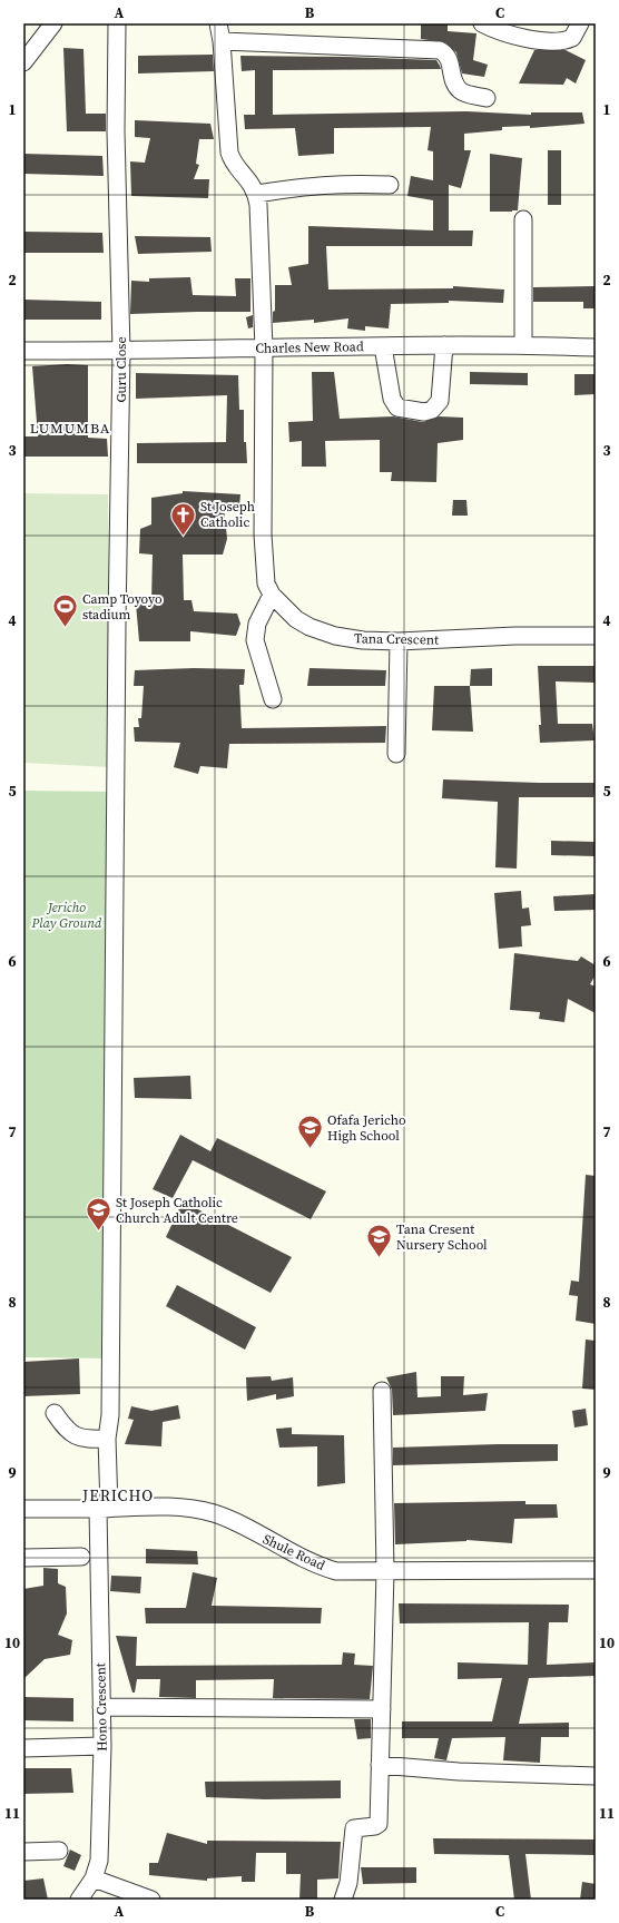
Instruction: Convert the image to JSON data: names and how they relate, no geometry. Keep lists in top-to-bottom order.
{
  "streets": {
    "street": [
      "Charles New Road",
      "Guru Close",
      "Tana Crescent",
      "Shule Road",
      "Hono Crescent"
    ]
  },
  "crossings": [
    ["Charles New Road", "Guru Close"],
    ["Charles New Road", "Tana Crescent"],
    ["Guru Close", "Hono Crescent"],
    ["Shule Road", "Hono Crescent"]
  ],
  "districts": ["LUMUMBA", "JERICHO"],
  "parks": ["Jericho Play Ground"],
  "places": {
    "church": ["St Joseph Catholic"],
    "sports": ["Camp Toyoyo stadium"],
    "school or university": ["Ofafa Jericho High School", "St Joseph Catholic Church Adult Centre", "Tana Cresent Nursery School"]
  },
  "grid": {
    "columns": ["A", "B", "C"],
    "rows": [
      "1",
      "2",
      "3",
      "4",
      "5",
      "6",
      "7",
      "8",
      "9",
      "10",
      "11"
    ]
  }
}
